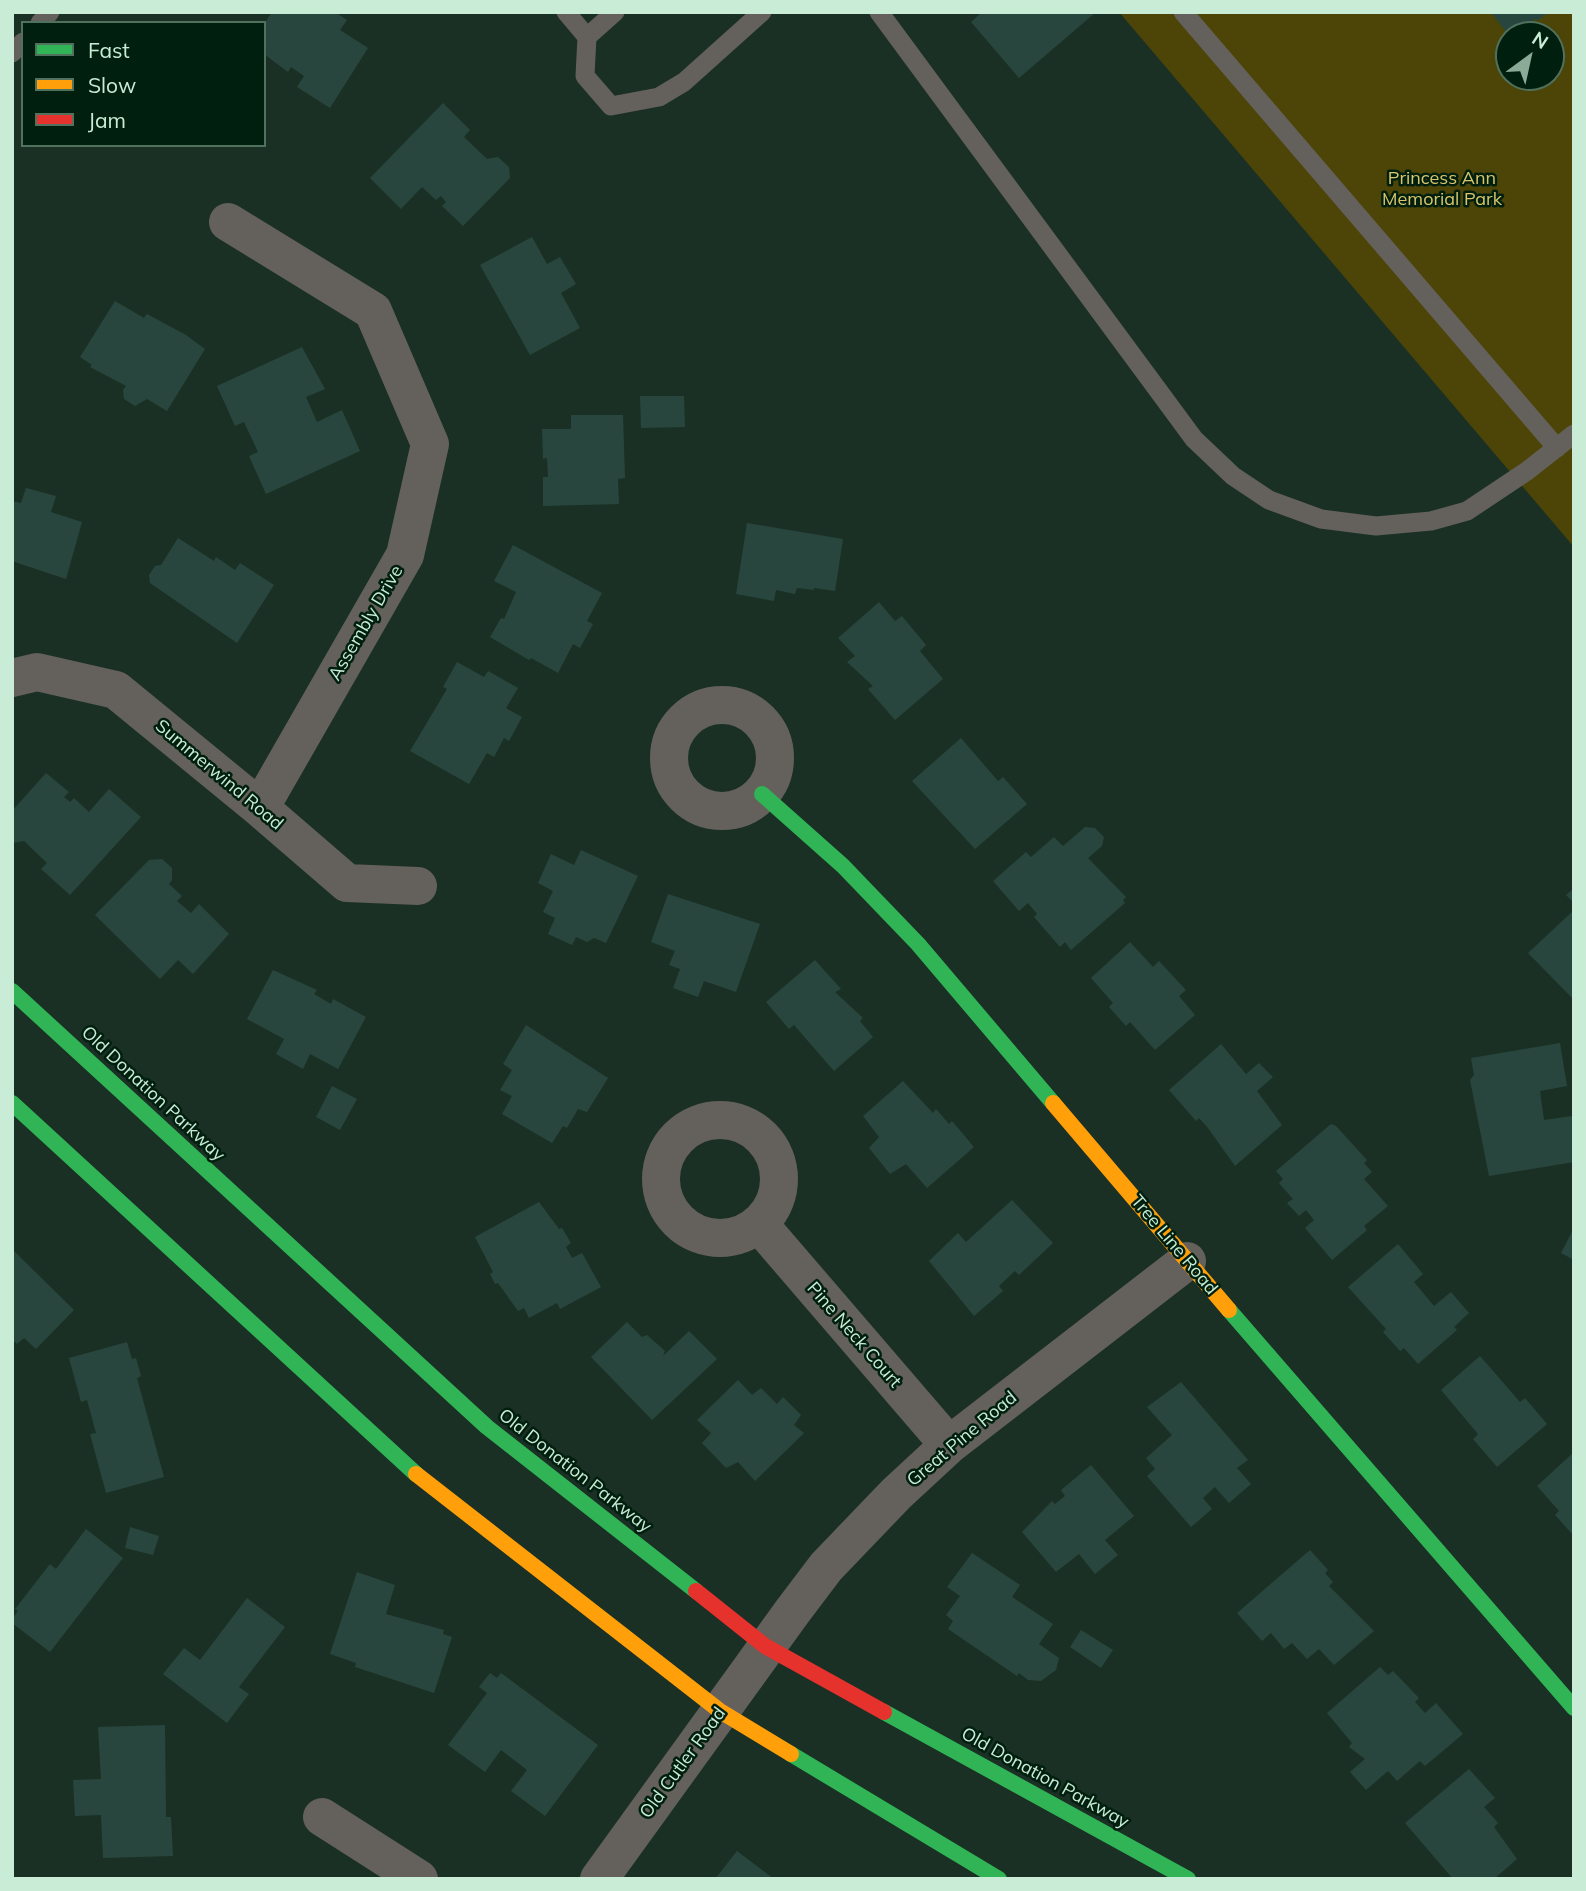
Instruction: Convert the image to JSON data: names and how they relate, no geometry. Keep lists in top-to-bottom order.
{
  "streets": {
    "street": [
      "Assembly Drive",
      "Summerwind Road",
      "Old Donation Parkway",
      "Tree Line Road",
      "Pine Neck Court",
      "Great Pine Road",
      "Old Cutler Road"
    ]
  },
  "crossings": [
    ["Assembly Drive", "Summerwind Road"],
    ["Old Donation Parkway", "Great Pine Road"],
    ["Old Donation Parkway", "Old Cutler Road"],
    ["Tree Line Road", "Great Pine Road"],
    ["Pine Neck Court", "Great Pine Road"],
    ["Great Pine Road", "Old Cutler Road"]
  ],
  "parks": ["Princess Ann Memorial Park"],
  "legend": ["Fast", "Slow", "Jam"],
  "north": "top right"
}
